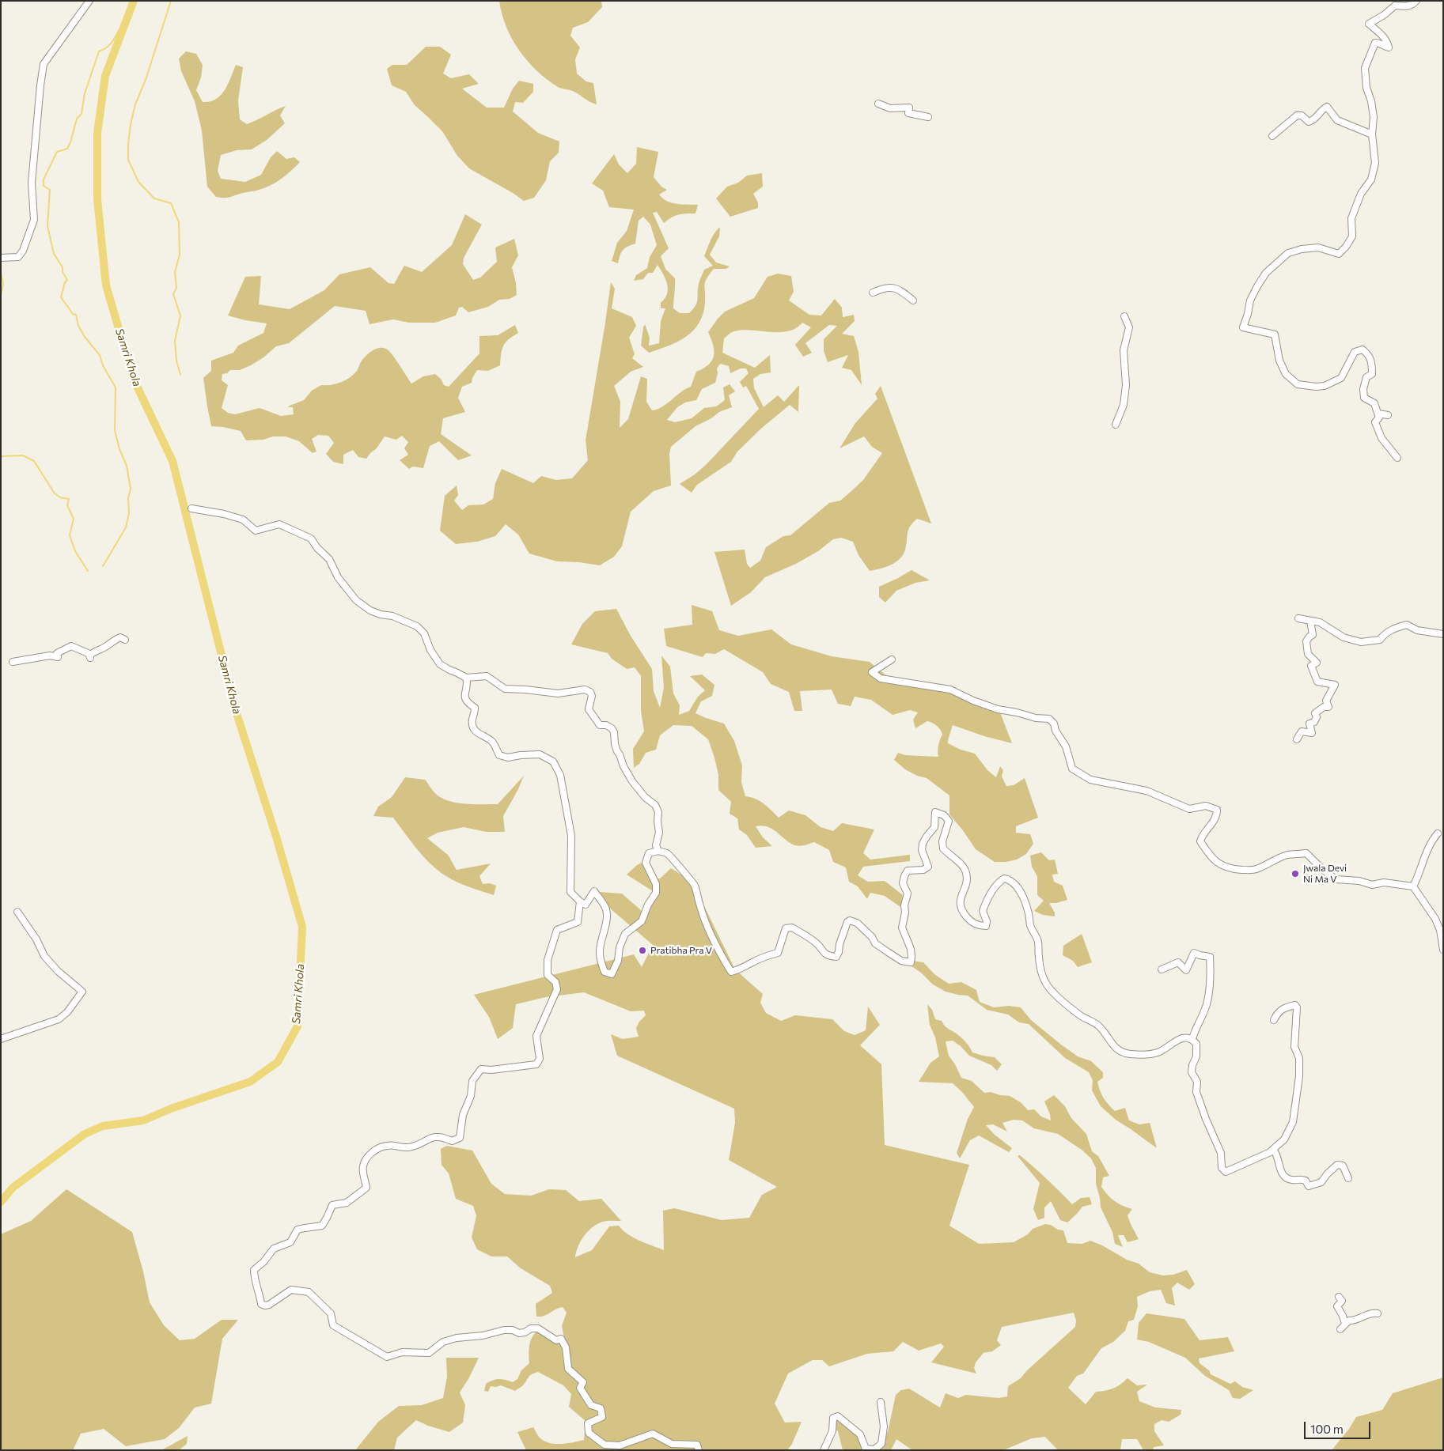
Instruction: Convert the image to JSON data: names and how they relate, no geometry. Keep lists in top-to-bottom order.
{
  "water": ["Samri Khola"],
  "places": ["Jwala Devi Ni Ma V", "Pratibha Pra V"],
  "scale_bar": "100 m"
}
